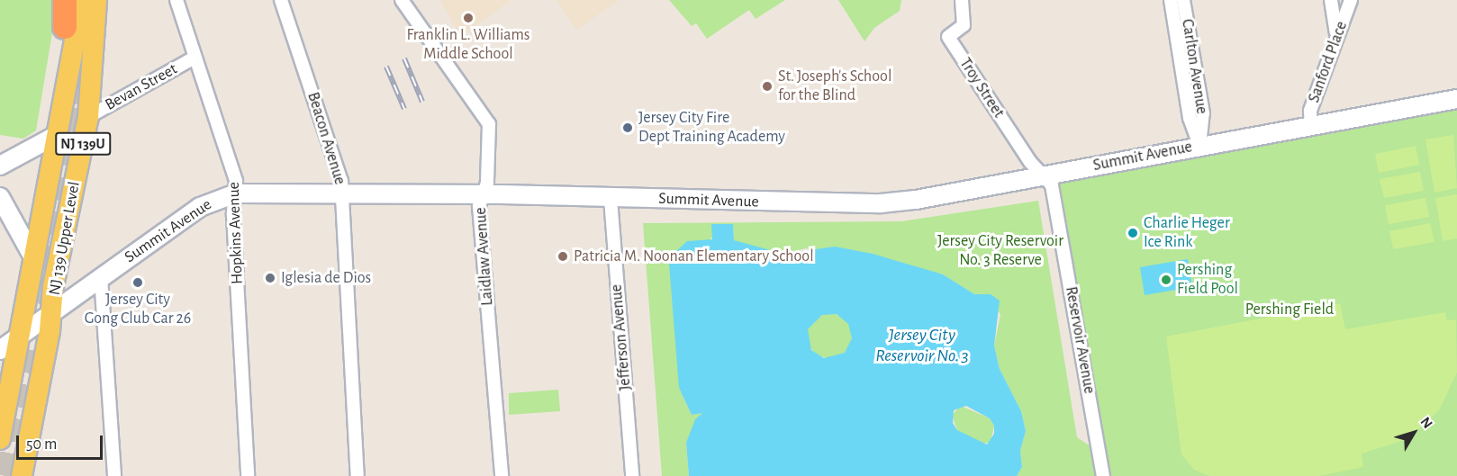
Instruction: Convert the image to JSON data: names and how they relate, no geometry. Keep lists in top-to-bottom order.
{
  "streets": {
    "main road": ["NJ 139U", "NJ 139 Upper Level"],
    "street": [
      "Sanford Place",
      "Carlton Avenue",
      "Bevan Street",
      "Troy Street",
      "Beacon Avenue",
      "Summit Avenue",
      "Hopkins Avenue",
      "Laidlaw Avenue",
      "Jefferson Avenue",
      "Reservoir Avenue"
    ]
  },
  "crossings": [
    ["Sanford Place", "Summit Avenue"],
    ["Carlton Avenue", "Summit Avenue"],
    ["Bevan Street", "Hopkins Avenue"],
    ["Bevan Street", "NJ 139 Upper Level"],
    ["Troy Street", "Summit Avenue"],
    ["Troy Street", "Reservoir Avenue"],
    ["Beacon Avenue", "Summit Avenue"],
    ["Summit Avenue", "Hopkins Avenue"],
    ["Summit Avenue", "NJ 139 Upper Level"],
    ["Summit Avenue", "Laidlaw Avenue"],
    ["Summit Avenue", "Jefferson Avenue"],
    ["Summit Avenue", "Reservoir Avenue"]
  ],
  "water": ["Jersey City Reservoir No. 3"],
  "parks": ["Jersey City Reservoir No. 3 Reserve", "Pershing Field"],
  "places": [
    "Franklin L. Williams Middle School",
    "St. Joseph's School for the Blind",
    "Jersey City Fire Dept Training Academy",
    "Charlie Heger Ice Rink",
    "Patricia M. Noonan Elementary School",
    "Iglesia de Dios",
    "Pershing Field Pool",
    "Jersey City Gong Club Car 26"
  ],
  "scale_bar": "50 m",
  "north": "top right"
}
